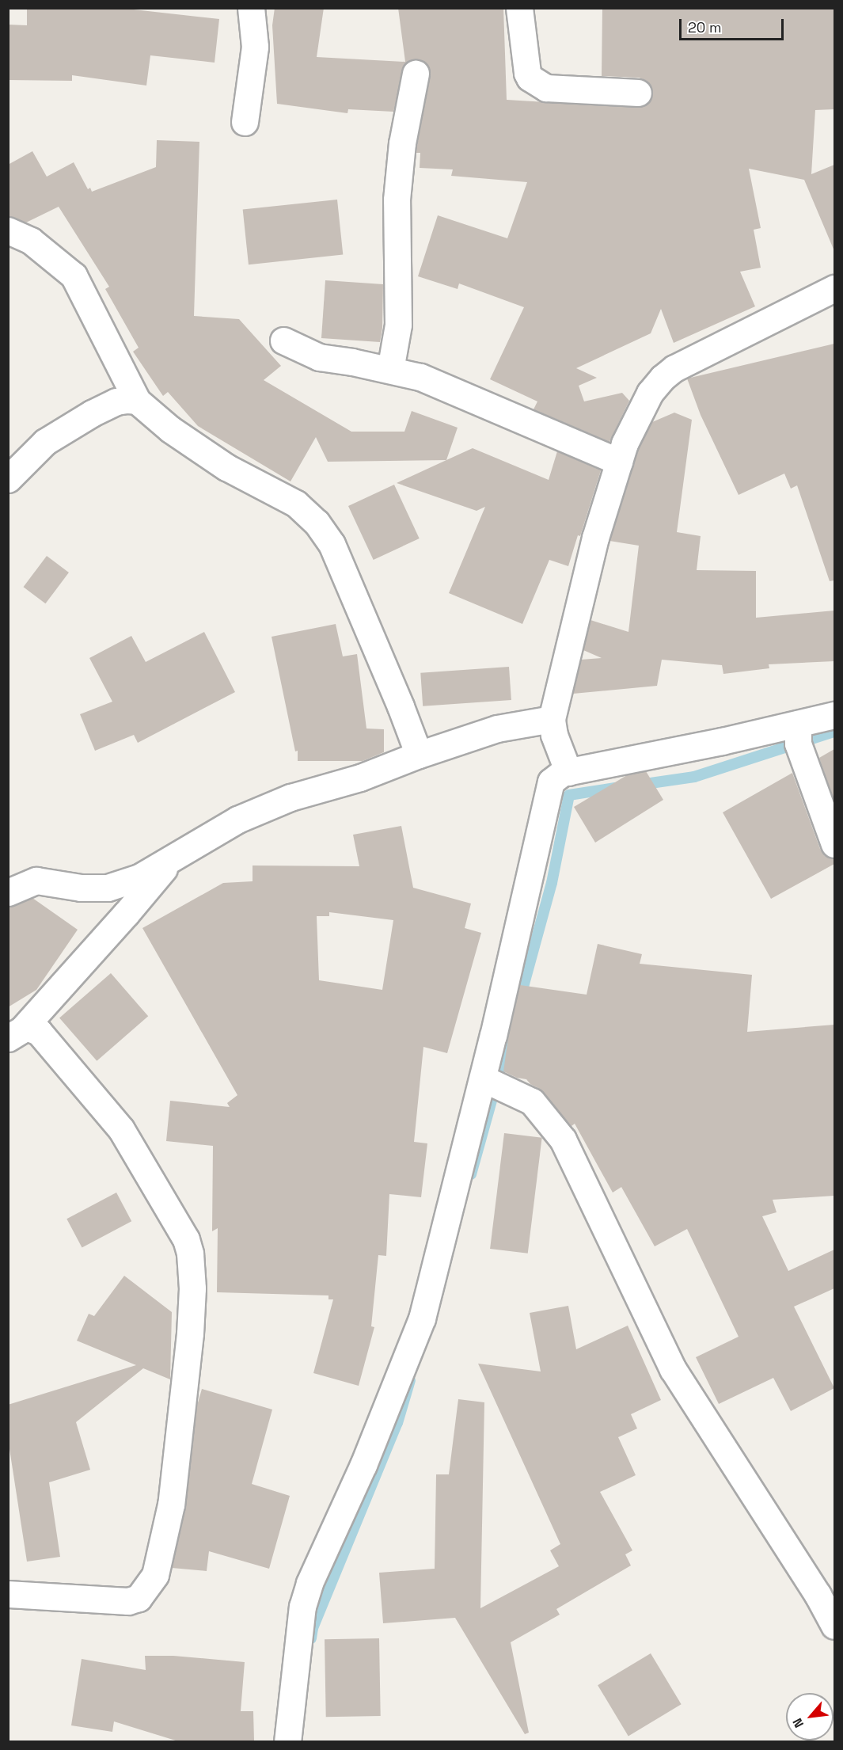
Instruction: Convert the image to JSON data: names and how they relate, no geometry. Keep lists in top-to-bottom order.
{
  "scale_bar": "20 m",
  "north": "bottom left"
}
